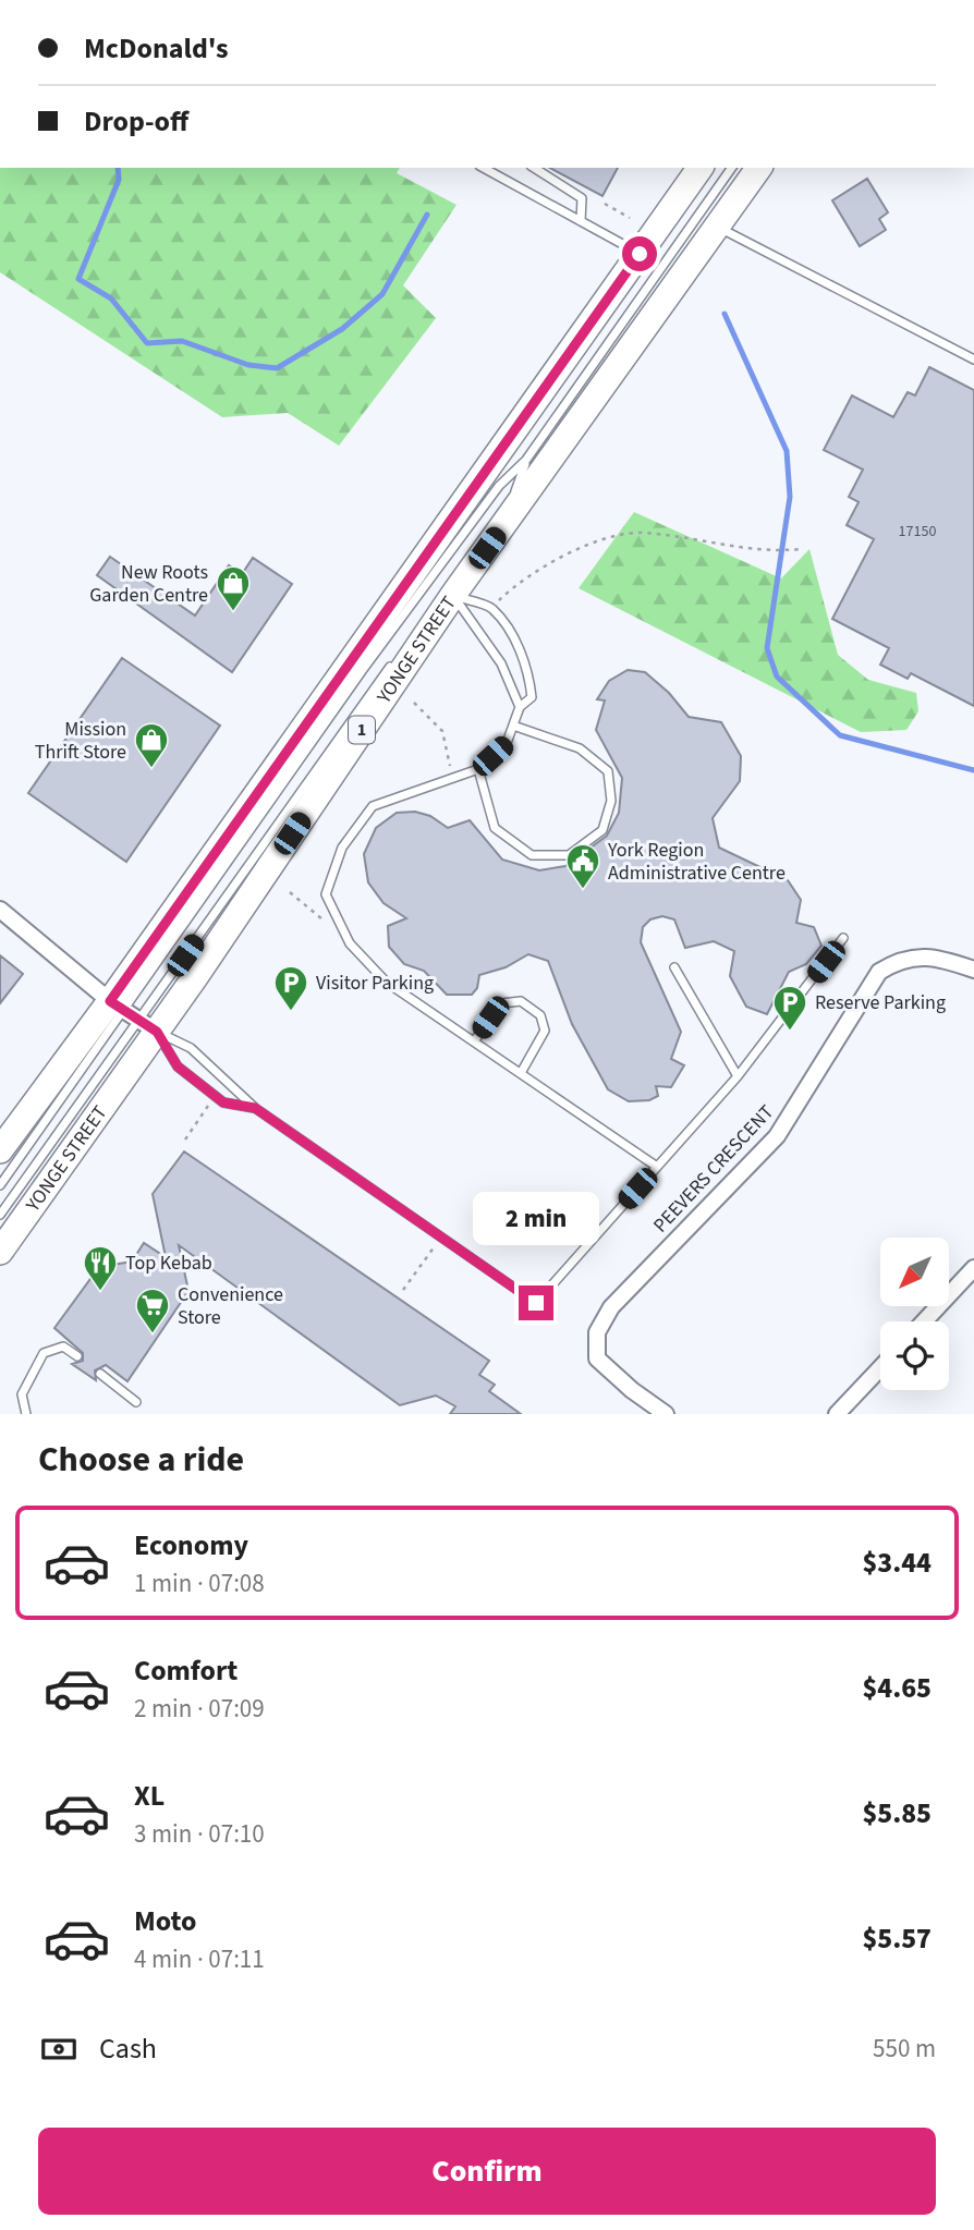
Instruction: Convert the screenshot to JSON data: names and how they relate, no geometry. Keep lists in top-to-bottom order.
{
  "streets": {
    "main road": ["YONGE STREET", "1"],
    "street": ["PEEVERS CRESCENT"]
  },
  "places": {
    "shop": ["New Roots Garden Centre", "Mission Thrift Store"],
    "public building": ["York Region Administrative Centre"],
    "parking": ["Visitor Parking", "Reserve Parking"],
    "restaurant": ["Top Kebab"],
    "supermarket": ["Convenience Store"]
  },
  "house_numbers": ["17150"],
  "north": "bottom left",
  "page": {
    "banner": ["McDonald's", "Drop-off"],
    "bubble": "2 min",
    "heading": "Choose a ride",
    "list": [
      {
        "name": "Economy",
        "note": "1 min · 07:08",
        "value": "$3.44"
      },
      {
        "name": "Comfort",
        "note": "2 min · 07:09",
        "value": "$4.65"
      },
      {
        "name": "XL",
        "note": "3 min · 07:10",
        "value": "$5.85"
      },
      {
        "name": "Moto",
        "note": "4 min · 07:11",
        "value": "$5.57"
      }
    ],
    "pay": ["Cash", "550 m"],
    "buttons": "Confirm"
  }
}
